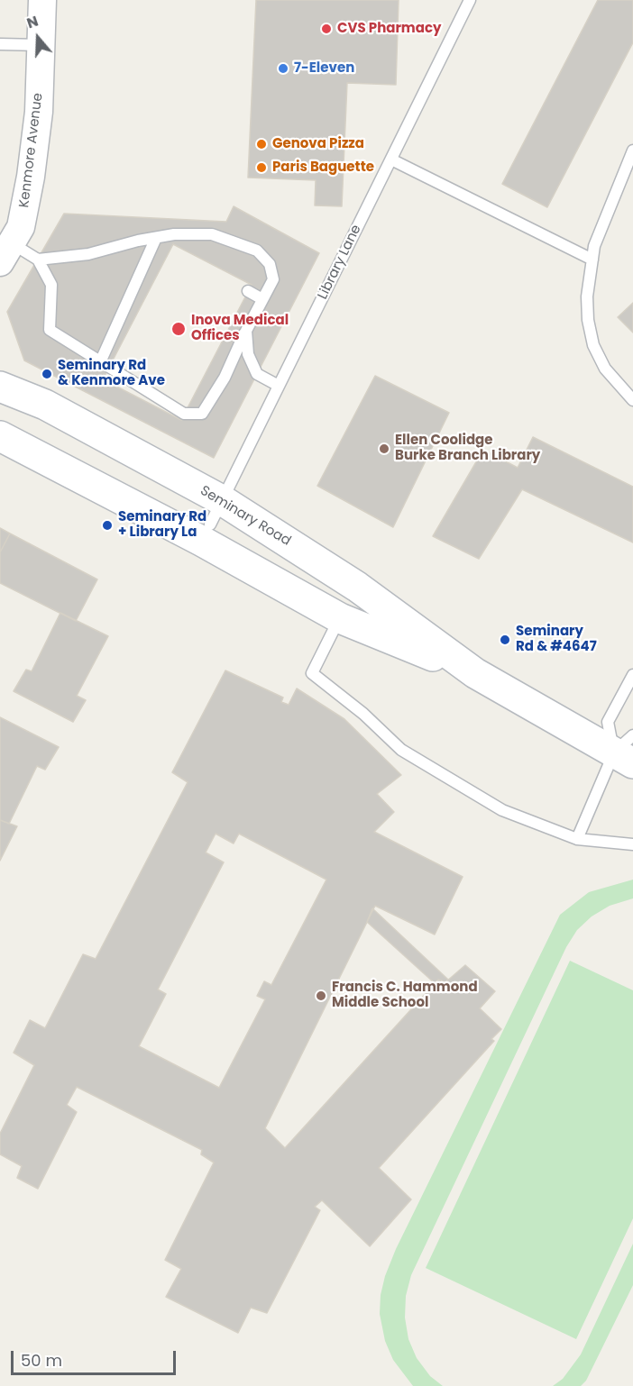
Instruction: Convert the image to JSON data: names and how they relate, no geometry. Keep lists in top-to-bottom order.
{
  "streets": {
    "main road": ["Seminary Road"],
    "street": ["Kenmore Avenue"],
    "lane": ["Library Lane"]
  },
  "crossings": [
    ["Library Lane", "Seminary Road"]
  ],
  "places": [
    "CVS Pharmacy",
    "7-Eleven",
    "Genova Pizza",
    "Paris Baguette",
    "Inova Medical Offices",
    "Seminary Rd & Kenmore Ave",
    "Ellen Coolidge Burke Branch Library",
    "Seminary Rd + Library La",
    "Seminary Rd & #4647",
    "Francis C. Hammond Middle School"
  ],
  "scale_bar": "50 m",
  "north": "top"
}
